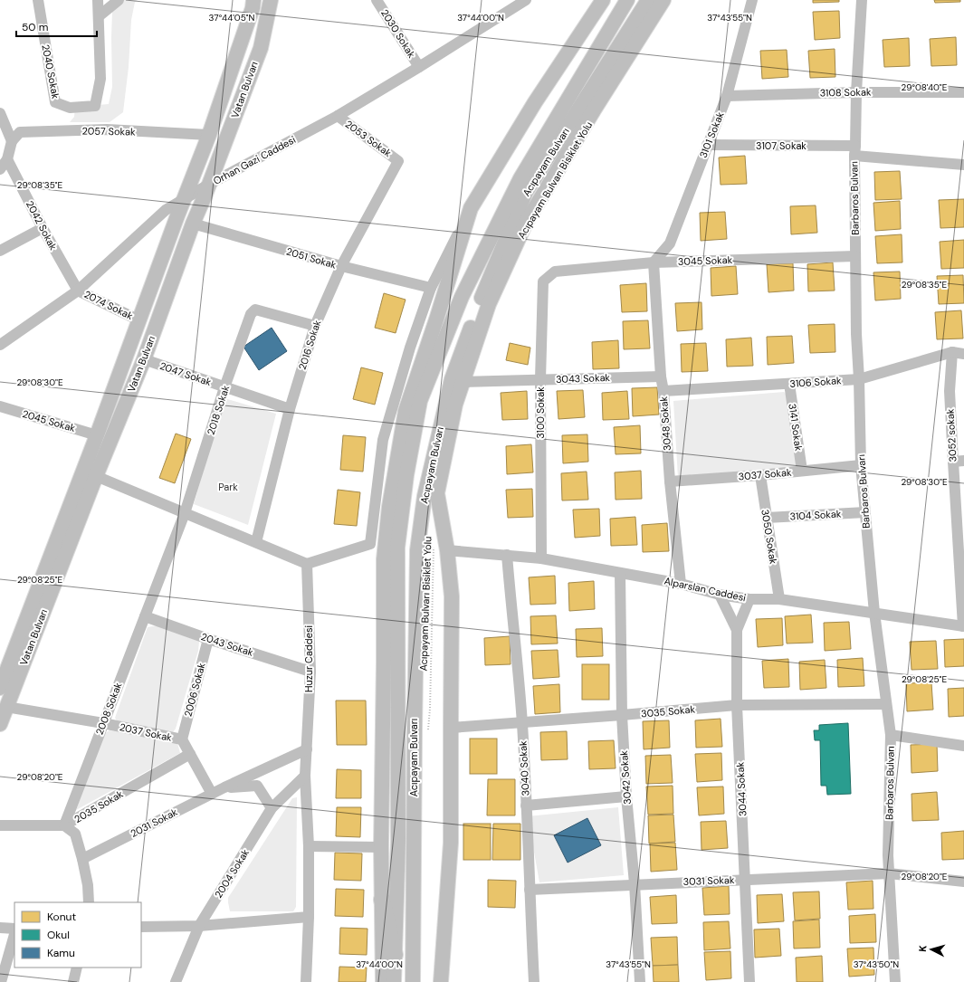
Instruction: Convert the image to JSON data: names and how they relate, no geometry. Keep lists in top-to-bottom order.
{
  "streets": {
    "main road": ["Vatan Bulvarı", "Acıpayam Bulvarı"],
    "street": [
      "2030 Sokak",
      "2040 Sokak",
      "3108 Sokak",
      "2057 Sokak",
      "3101 Sokak",
      "2053 Sokak",
      "3107 Sokak",
      "Orhan Gazi Caddesi",
      "Barbaros Bulvarı",
      "2042 Sokak",
      "2051 Sokak",
      "3045 Sokak",
      "2074 Sokak",
      "2016 Sokak",
      "2047 Sokak",
      "3043 Sokak",
      "3106 Sokak",
      "2018 Sokak",
      "3100 Sokak",
      "2045 Sokak",
      "3048 Sokak",
      "3141 Sokak",
      "3052 sokak",
      "3037 Sokak",
      "3104 Sokak",
      "3050 Sokak",
      "Alparslan Caddesi",
      "2043 Sokak",
      "Huzur Caddesi",
      "2006 Sokak",
      "2008 Sokak",
      "3035 Sokak",
      "2037 Sokak",
      "3040 Sokak",
      "3042 Sokak",
      "3044 Sokak",
      "2035 Sokak",
      "2031 Sokak",
      "2004 Sokak",
      "3031 Sokak"
    ],
    "path": ["Acıpayam Bulvarı Bisiklet Yolu"]
  },
  "crossings": [
    ["2030 Sokak", "Orhan Gazi Caddesi"],
    ["Vatan Bulvarı", "2057 Sokak"],
    ["Vatan Bulvarı", "Orhan Gazi Caddesi"],
    ["Vatan Bulvarı", "2051 Sokak"],
    ["Vatan Bulvarı", "2074 Sokak"],
    ["Vatan Bulvarı", "2047 Sokak"],
    ["Vatan Bulvarı", "2045 Sokak"],
    ["Vatan Bulvarı", "2037 Sokak"],
    ["3108 Sokak", "3101 Sokak"],
    ["3108 Sokak", "Barbaros Bulvarı"],
    ["3101 Sokak", "3107 Sokak"],
    ["3101 Sokak", "3045 Sokak"],
    ["3101 Sokak", "3048 Sokak"],
    ["2053 Sokak", "Orhan Gazi Caddesi"],
    ["2053 Sokak", "2016 Sokak"],
    ["3107 Sokak", "Barbaros Bulvarı"],
    ["Orhan Gazi Caddesi", "2042 Sokak"],
    ["Orhan Gazi Caddesi", "2074 Sokak"],
    ["Barbaros Bulvarı", "3045 Sokak"],
    ["Barbaros Bulvarı", "3106 Sokak"],
    ["Barbaros Bulvarı", "3037 Sokak"],
    ["Barbaros Bulvarı", "3104 Sokak"],
    ["Barbaros Bulvarı", "Alparslan Caddesi"],
    ["Barbaros Bulvarı", "3035 Sokak"],
    ["Barbaros Bulvarı", "3031 Sokak"],
    ["2042 Sokak", "2074 Sokak"],
    ["2051 Sokak", "2016 Sokak"],
    ["3045 Sokak", "3100 Sokak"],
    ["3045 Sokak", "3048 Sokak"],
    ["2016 Sokak", "2047 Sokak"],
    ["2016 Sokak", "2018 Sokak"],
    ["2047 Sokak", "2018 Sokak"],
    ["3043 Sokak", "3100 Sokak"],
    ["3043 Sokak", "3048 Sokak"],
    ["3106 Sokak", "3048 Sokak"],
    ["3106 Sokak", "3141 Sokak"],
    ["3106 Sokak", "3052 sokak"],
    ["2018 Sokak", "2008 Sokak"],
    ["3100 Sokak", "Alparslan Caddesi"],
    ["3048 Sokak", "3037 Sokak"],
    ["3048 Sokak", "Alparslan Caddesi"],
    ["3141 Sokak", "3037 Sokak"],
    ["3052 sokak", "Alparslan Caddesi"],
    ["3037 Sokak", "3050 Sokak"],
    ["3104 Sokak", "3050 Sokak"],
    ["3050 Sokak", "Alparslan Caddesi"],
    ["Alparslan Caddesi", "3040 Sokak"],
    ["Alparslan Caddesi", "3042 Sokak"],
    ["Alparslan Caddesi", "3044 Sokak"],
    ["2043 Sokak", "Huzur Caddesi"],
    ["2043 Sokak", "2006 Sokak"],
    ["2043 Sokak", "2008 Sokak"],
    ["Huzur Caddesi", "2031 Sokak"],
    ["Huzur Caddesi", "2004 Sokak"],
    ["2006 Sokak", "2037 Sokak"],
    ["2008 Sokak", "2037 Sokak"],
    ["2008 Sokak", "2035 Sokak"],
    ["3035 Sokak", "3040 Sokak"],
    ["3035 Sokak", "3042 Sokak"],
    ["3035 Sokak", "3044 Sokak"],
    ["2037 Sokak", "2035 Sokak"],
    ["2037 Sokak", "2031 Sokak"],
    ["3040 Sokak", "3031 Sokak"],
    ["3042 Sokak", "3031 Sokak"],
    ["3044 Sokak", "3031 Sokak"]
  ],
  "parks": ["Park"],
  "legend": ["Konut", "Okul", "Kamu"],
  "scale_bar": "50 m",
  "north": "left",
  "coordinates": [
    "37°44'05\"N",
    "37°44'00\"N",
    "37°43'55\"N",
    "29°08'40\"E",
    "29°08'35\"E",
    "29°08'30\"E",
    "29°08'25\"E",
    "29°08'20\"E",
    "37°43'50\"N"
  ]
}
